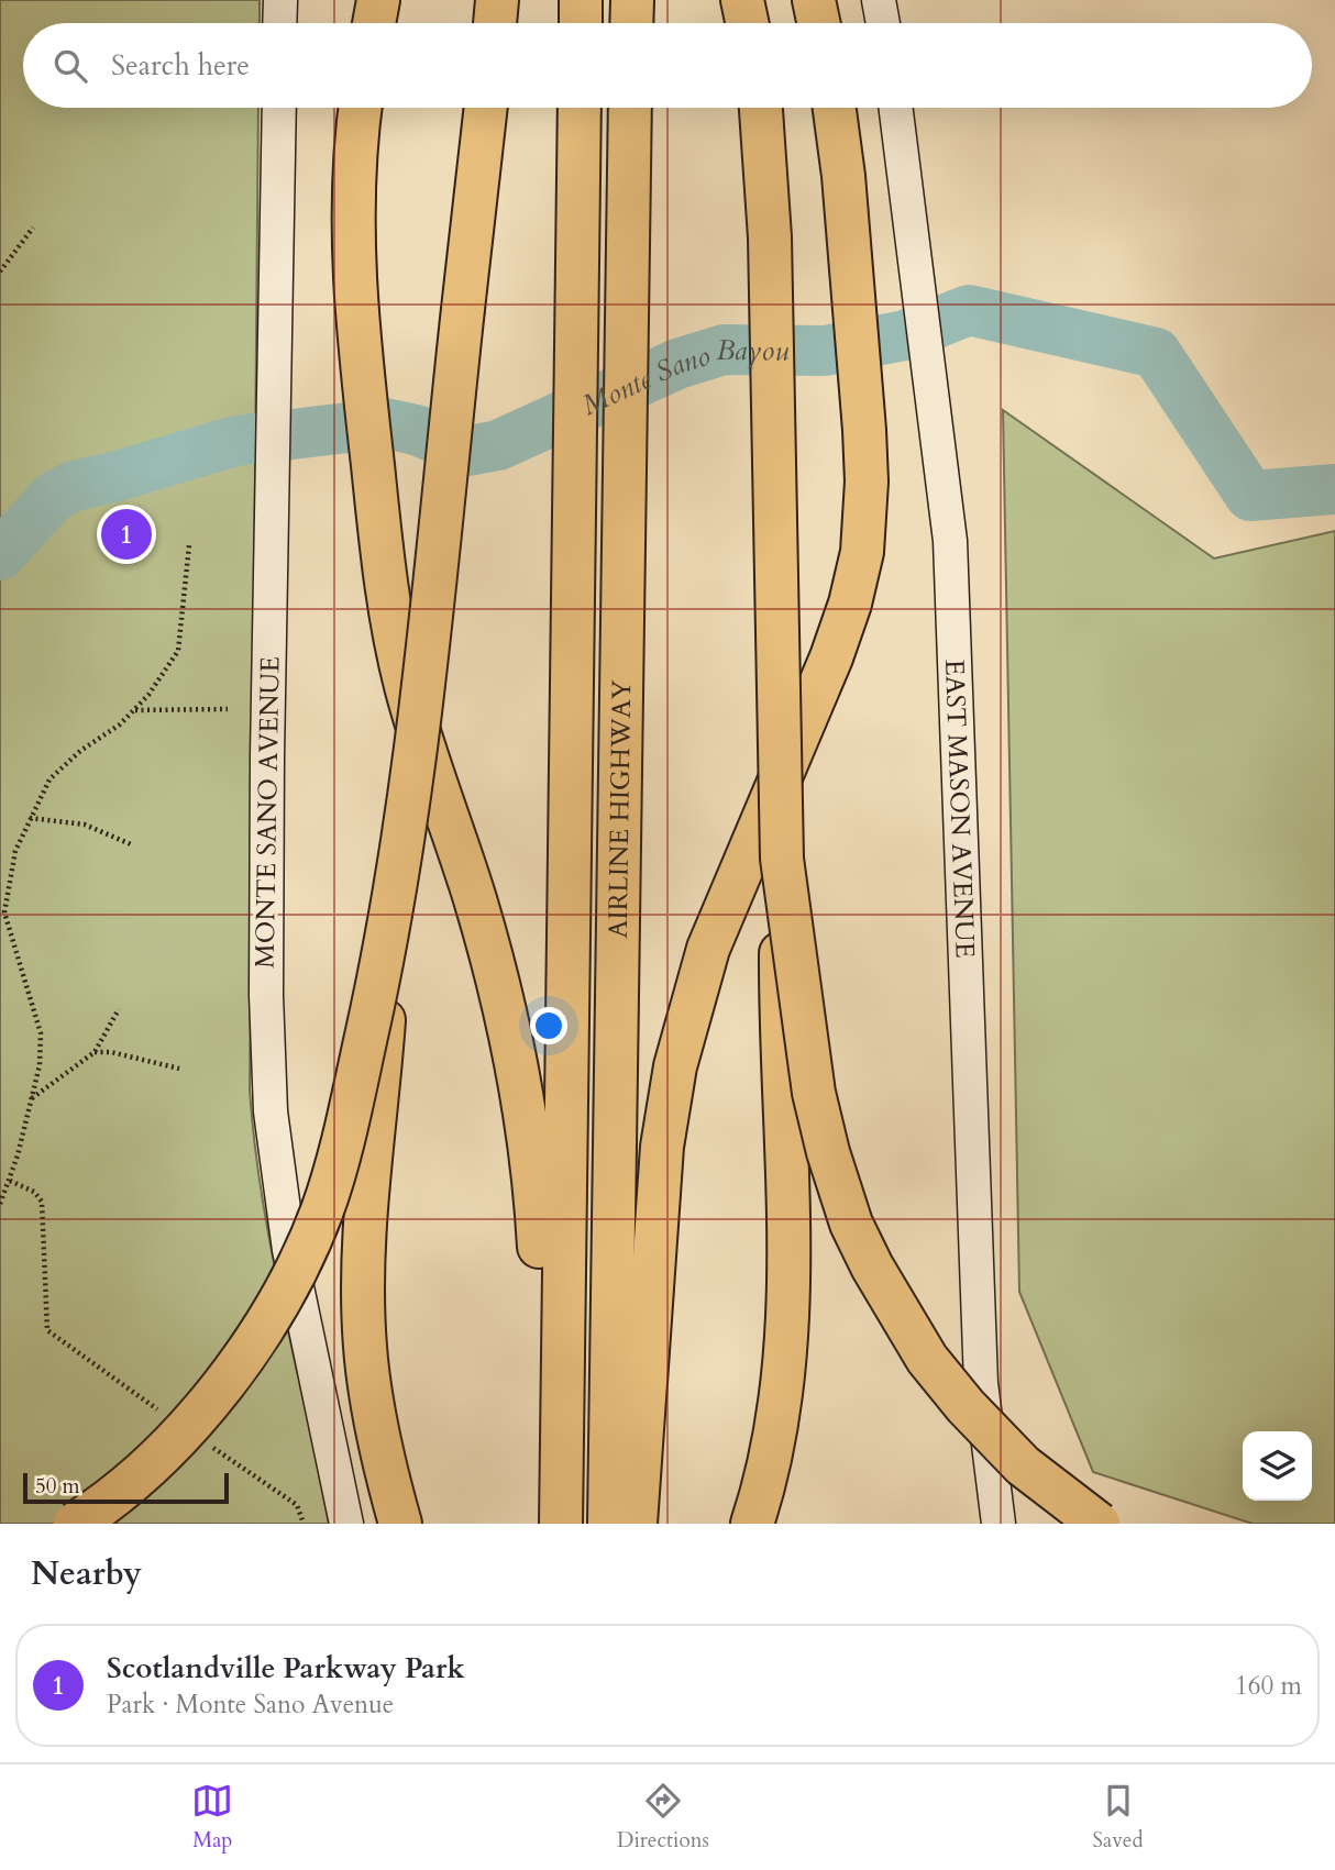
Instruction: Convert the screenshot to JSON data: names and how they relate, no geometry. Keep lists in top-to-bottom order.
{
  "streets": {
    "highway": ["AIRLINE HIGHWAY"],
    "street": ["EAST MASON AVENUE", "MONTE SANO AVENUE"]
  },
  "water": ["Monte Sano Bayou"],
  "scale_bar": "50 m",
  "page": {
    "search": "Search here",
    "pins": "1",
    "scale": "50 m",
    "heading": "Nearby",
    "list": [
      {
        "mark": "1",
        "name": "Scotlandville Parkway Park",
        "note": "Park · Monte Sano Avenue",
        "value": "160 m"
      }
    ],
    "nav": ["Map", "Directions", "Saved"]
  }
}
